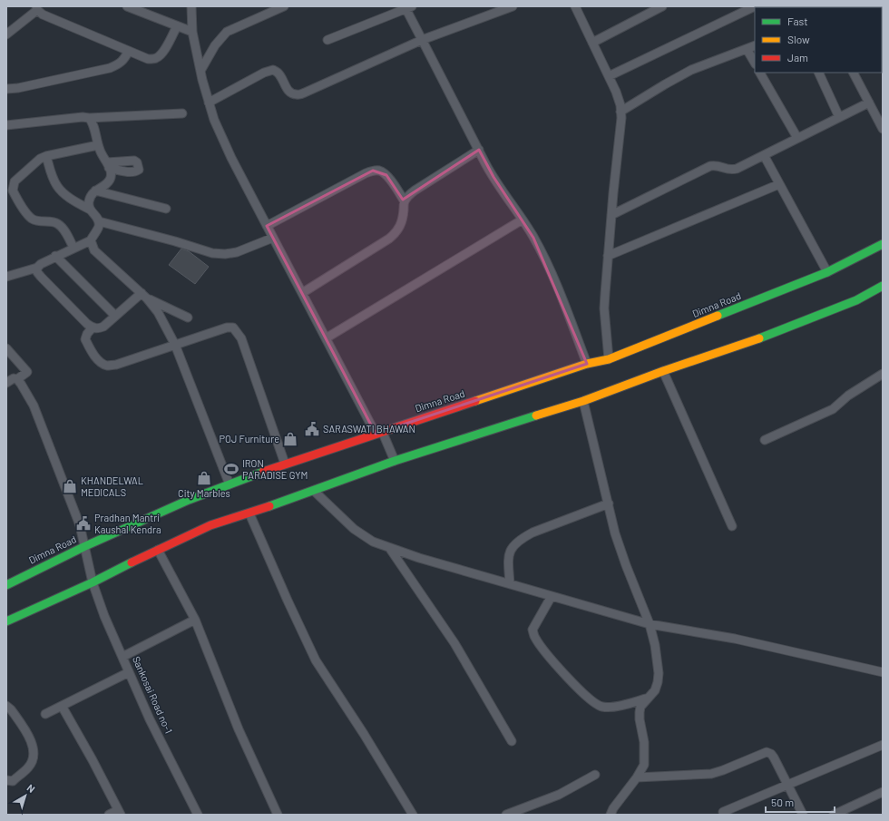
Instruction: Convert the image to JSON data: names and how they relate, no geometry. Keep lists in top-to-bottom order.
{
  "streets": {
    "street": ["Dimna Road", "Sankosai Road no-1"]
  },
  "crossings": [
    ["Dimna Road", "Sankosai Road no-1"]
  ],
  "places": {
    "public building": ["SARASWATI BHAWAN", "Pradhan Mantri Kaushal Kendra"],
    "shop": ["POJ Furniture", "City Marbles", "KHANDELWAL MEDICALS"],
    "sports": ["IRON PARADISE GYM"]
  },
  "legend": ["Fast", "Slow", "Jam"],
  "scale_bar": "50 m",
  "north": "top right"
}
